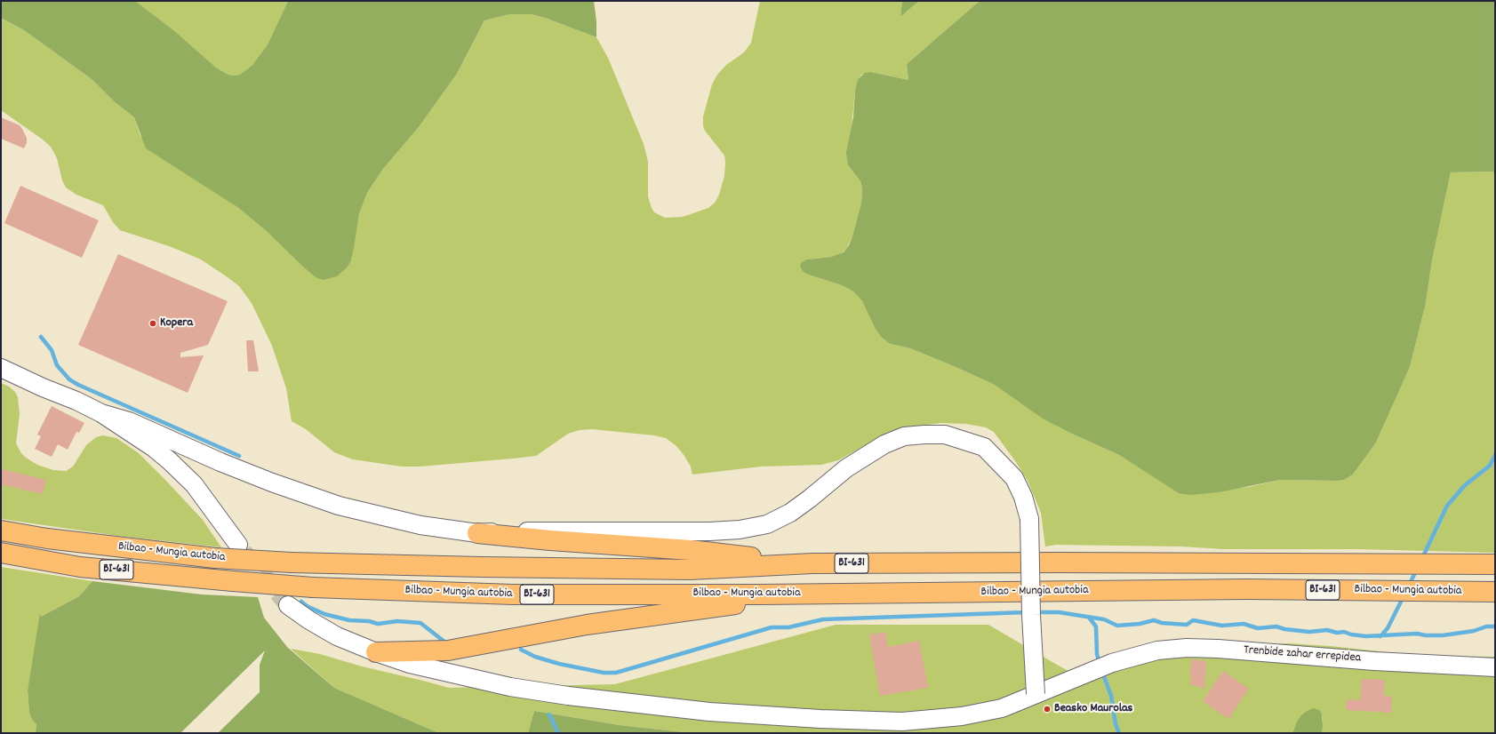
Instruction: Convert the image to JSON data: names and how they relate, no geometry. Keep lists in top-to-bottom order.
{
  "streets": {
    "highway": ["Bilbao - Mungia autobia", "BI-631"],
    "street": ["Trenbide zahar errepidea"]
  },
  "places": ["Kopera", "Beasko Maurolas"]
}
